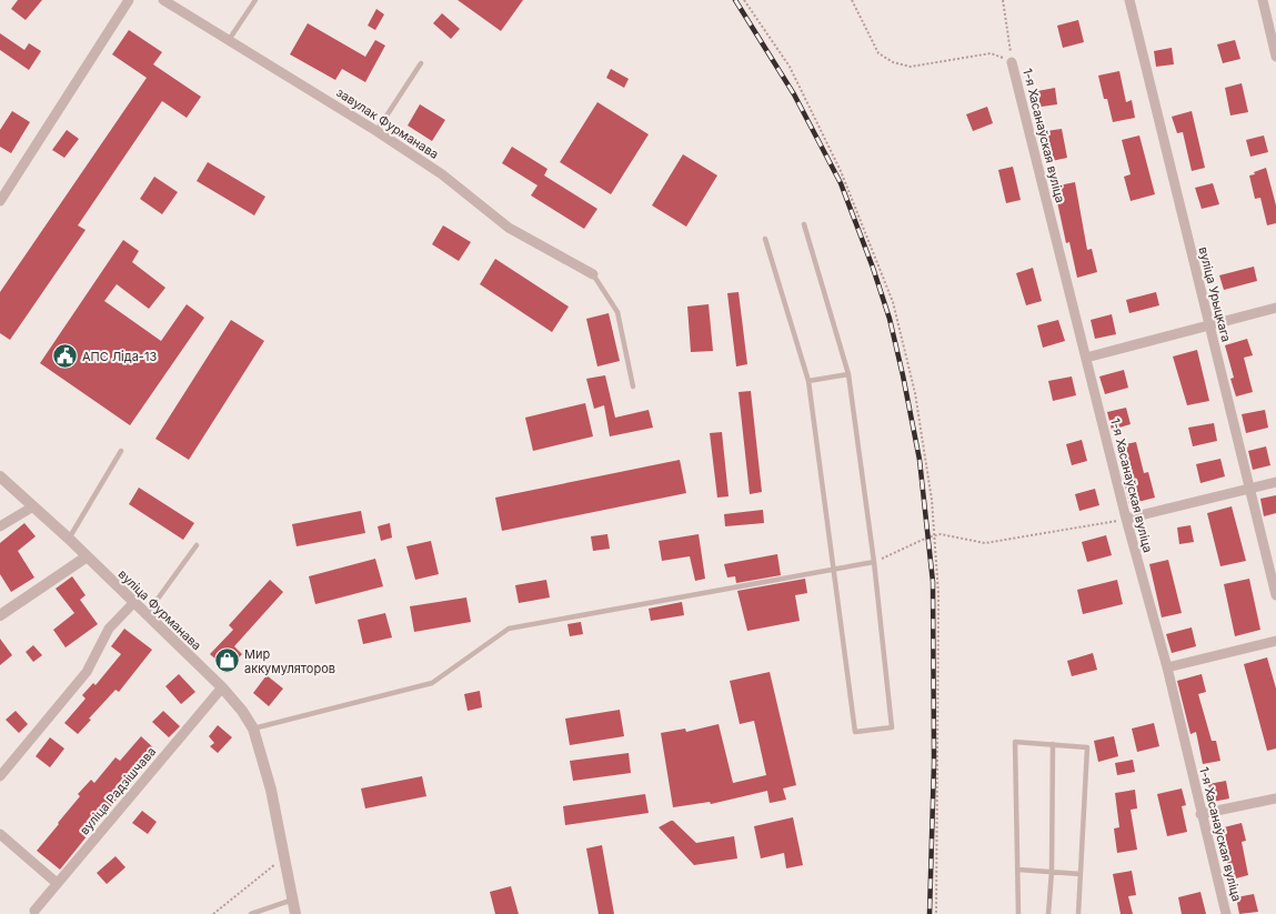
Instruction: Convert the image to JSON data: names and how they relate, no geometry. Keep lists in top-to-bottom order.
{
  "streets": {
    "street": [
      "завулак Фурманава",
      "1-я Хасанаўская вуліца",
      "вуліца Урыцкага",
      "вуліца Фурманава",
      "вуліца Радзішчава"
    ]
  },
  "crossings": [
    ["вуліца Фурманава", "вуліца Радзішчава"]
  ],
  "places": {
    "public building": ["АПС Ліда-13"],
    "shop": ["Мир аккумуляторов"]
  }
}
